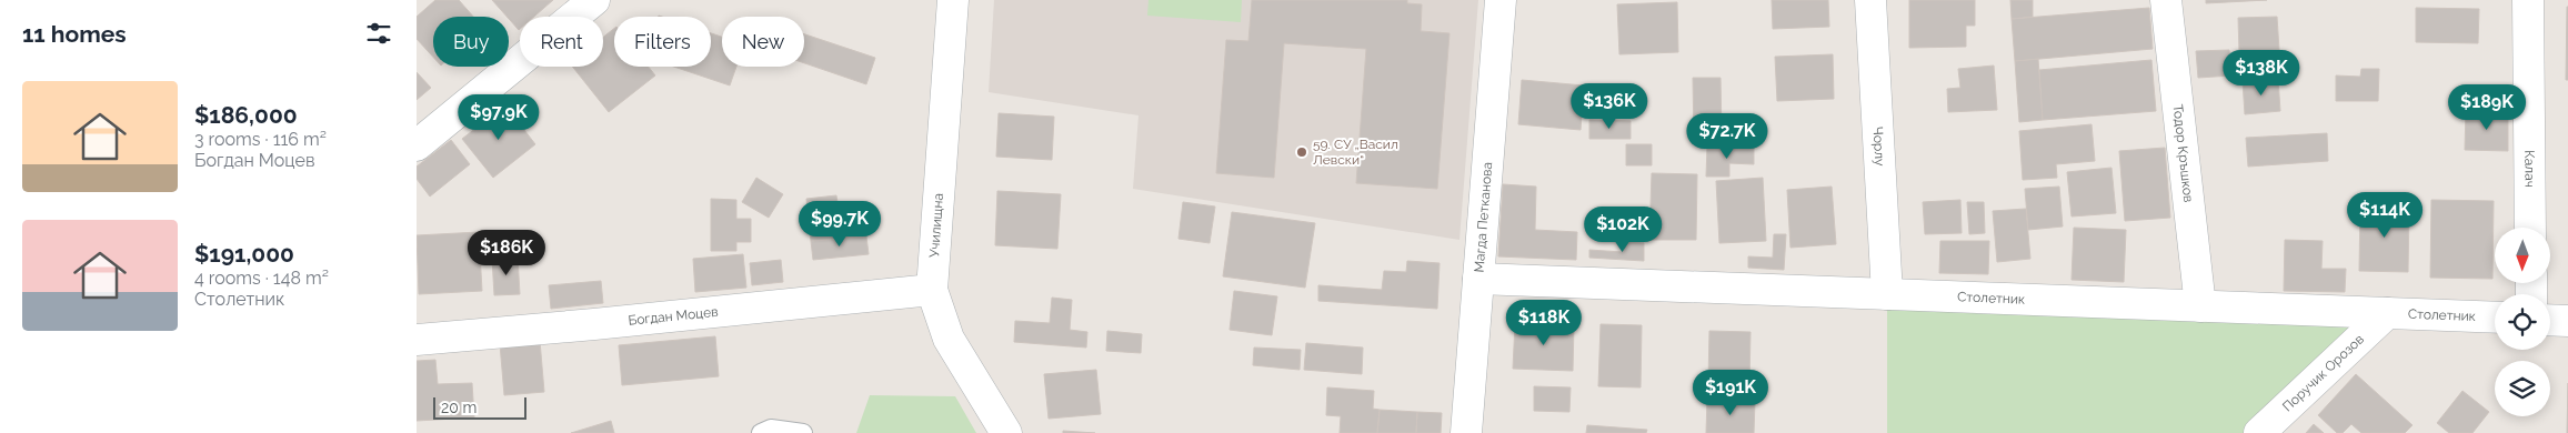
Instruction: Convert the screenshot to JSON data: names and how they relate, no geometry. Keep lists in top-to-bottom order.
{
  "streets": {
    "street": [
      "Чорлу",
      "Тодор Кръшков",
      "Калач",
      "Магда Петканова",
      "Училищна",
      "Столетник",
      "Богдан Моцев",
      "Поручик Орозов"
    ]
  },
  "crossings": [
    ["Чорлу", "Столетник"],
    ["Тодор Кръшков", "Столетник"],
    ["Магда Петканова", "Столетник"],
    ["Училищна", "Богдан Моцев"],
    ["Столетник", "Поручик Орозов"]
  ],
  "places": ["59. СУ „Васил Левски“"],
  "scale_bar": "20 m",
  "north": "bottom",
  "page": {
    "heading": "11 homes",
    "chip": [
      "Buy",
      "Rent",
      "Filters",
      "New"
    ],
    "price": [
      "$138K",
      "$136K",
      "$189K",
      "$97.9K",
      "$72.7K",
      "$114K",
      "$99.7K",
      "$102K",
      "$186K",
      "$118K",
      "$191K"
    ],
    "list": [
      {
        "name": "$186,000",
        "note": "3 rooms · 116 m² · Богдан Моцев"
      },
      {
        "name": "$191,000",
        "note": "4 rooms · 148 m² · Столетник"
      }
    ],
    "scale": "20 m"
  }
}
